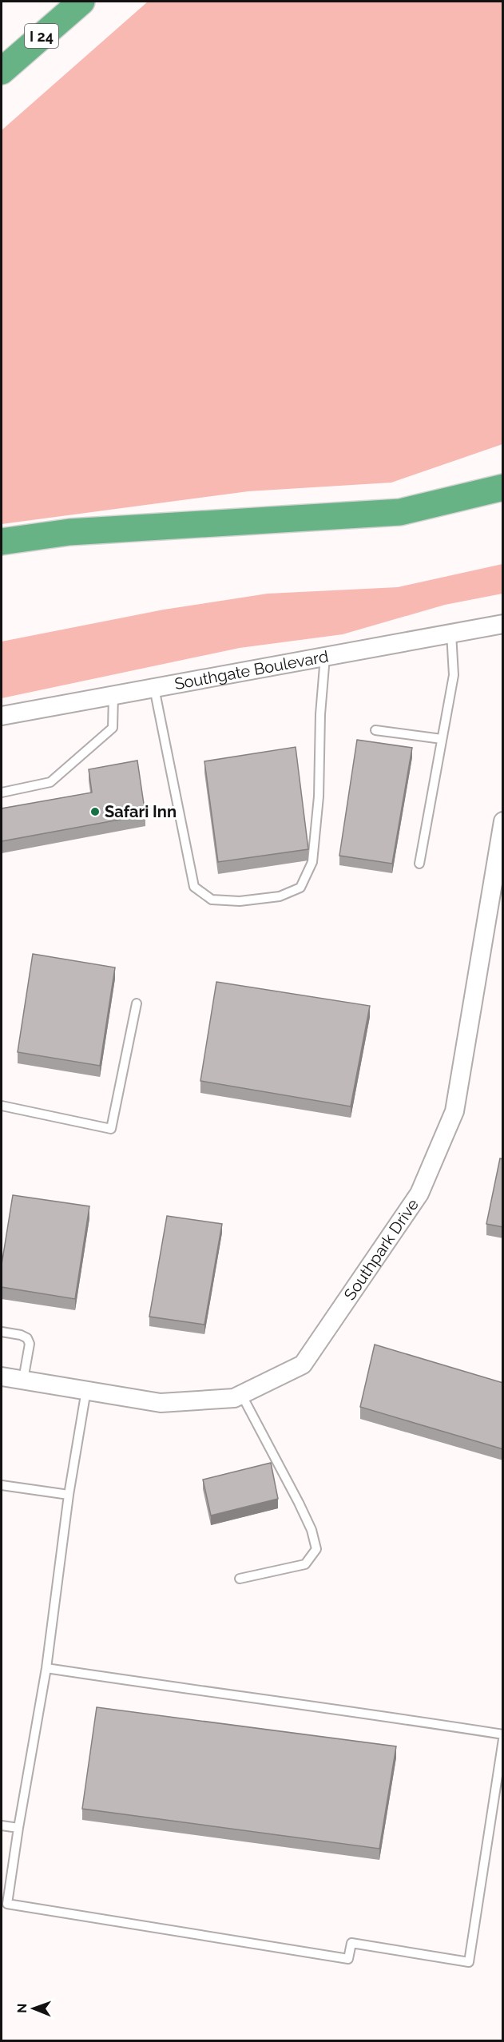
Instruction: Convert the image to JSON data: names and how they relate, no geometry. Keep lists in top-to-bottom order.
{
  "streets": {
    "highway": ["I 24"],
    "street": ["Southgate Boulevard", "Southpark Drive"]
  },
  "places": ["Safari Inn"],
  "north": "left"
}
